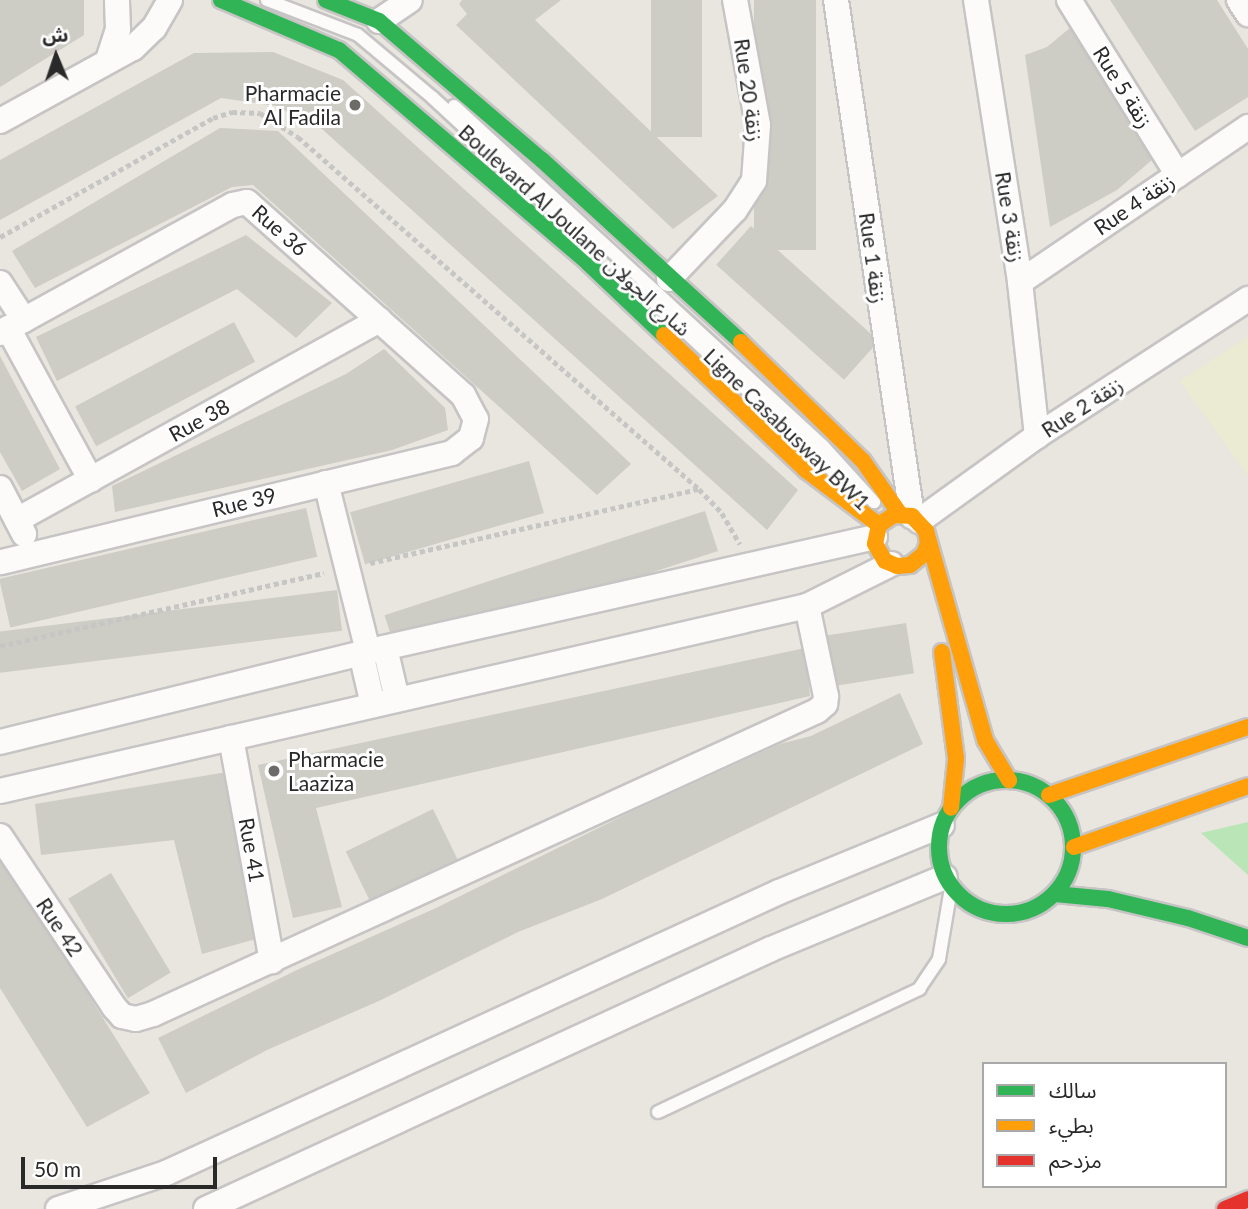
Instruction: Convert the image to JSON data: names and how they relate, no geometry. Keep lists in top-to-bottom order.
{
  "streets": {
    "main road": ["Boulevard Al Joulane شارع الجولان"],
    "street": [
      "Rue 5 زنقة",
      "Rue 20 زنقة",
      "Rue 4 زنقة",
      "Rue 3 زنقة",
      "Rue 36",
      "Rue 1 زنقة",
      "Rue 2 زنقة",
      "Rue 38",
      "Rue 39",
      "Rue 41",
      "Rue 42"
    ],
    "lane": ["Ligne Casabusway BW1"]
  },
  "crossings": [
    ["Rue 5 زنقة", "Rue 4 زنقة"],
    ["Rue 20 زنقة", "Boulevard Al Joulane شارع الجولان"],
    ["Rue 4 زنقة", "Rue 3 زنقة"],
    ["Rue 3 زنقة", "Rue 2 زنقة"],
    ["Rue 36", "Rue 38"],
    ["Rue 36", "Rue 39"],
    ["Boulevard Al Joulane شارع الجولان", "Rue 1 زنقة"],
    ["Boulevard Al Joulane شارع الجولان", "Rue 2 زنقة"],
    ["Boulevard Al Joulane شارع الجولان", "Ligne Casabusway BW1"],
    ["Rue 1 زنقة", "Rue 2 زنقة"],
    ["Rue 1 زنقة", "Ligne Casabusway BW1"],
    ["Rue 2 زنقة", "Ligne Casabusway BW1"],
    ["Rue 41", "Rue 42"]
  ],
  "places": ["Pharmacie Al Fadila", "Pharmacie Laaziza"],
  "legend": ["سالك", "بطيء", "مزدحم"],
  "scale_bar": "50 m",
  "north": "top"
}
